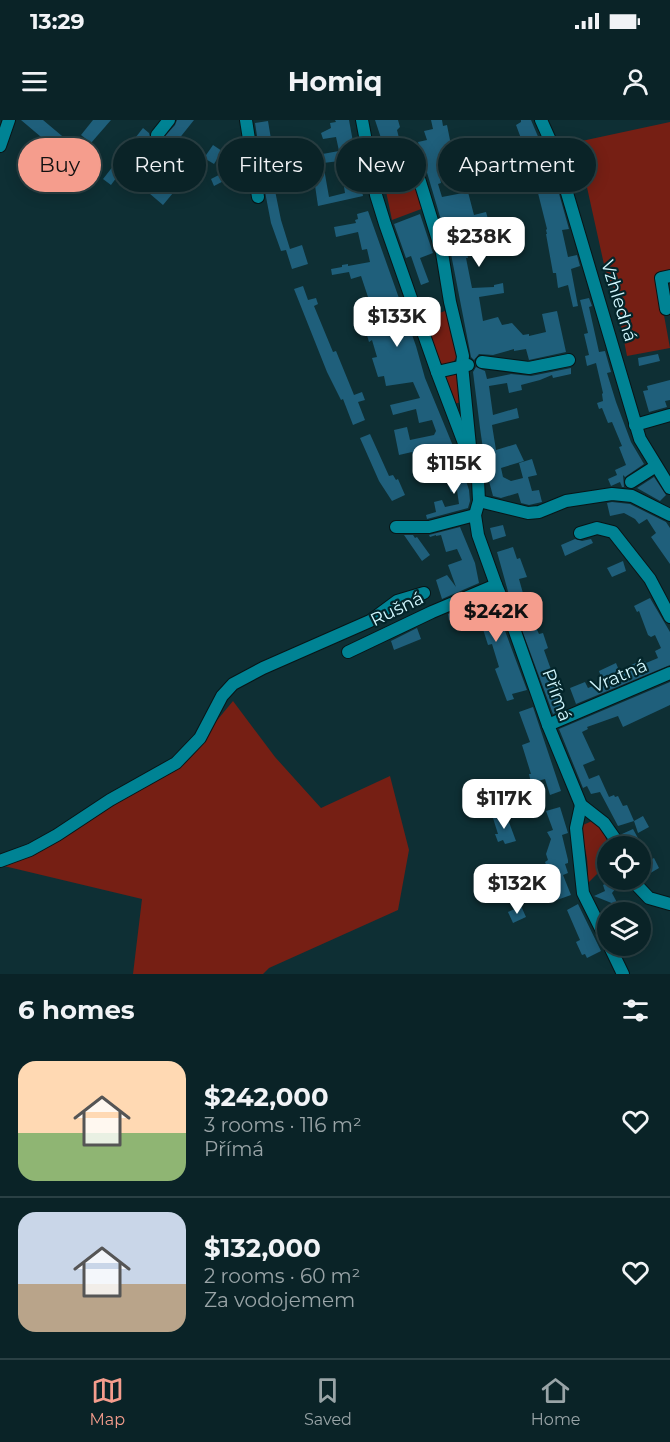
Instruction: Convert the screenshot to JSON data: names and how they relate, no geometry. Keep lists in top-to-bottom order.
{
  "streets": {
    "street": [
      "Vzhledná",
      "Rušná",
      "Vratná",
      "Přímá"
    ]
  },
  "crossings": [
    ["Rušná", "Přímá"],
    ["Vratná", "Přímá"]
  ],
  "page": {
    "status": "13:29",
    "header": "Homiq",
    "chip": [
      "Buy",
      "Rent",
      "Filters",
      "New",
      "Apartment"
    ],
    "price": [
      "$238K",
      "$133K",
      "$115K",
      "$242K",
      "$117K",
      "$132K"
    ],
    "heading": "6 homes",
    "list": [
      {
        "name": "$242,000",
        "note": "3 rooms · 116 m² · Přímá"
      },
      {
        "name": "$132,000",
        "note": "2 rooms · 60 m² · Za vodojemem"
      }
    ],
    "tabs": ["Map", "Saved", "Home"]
  }
}
